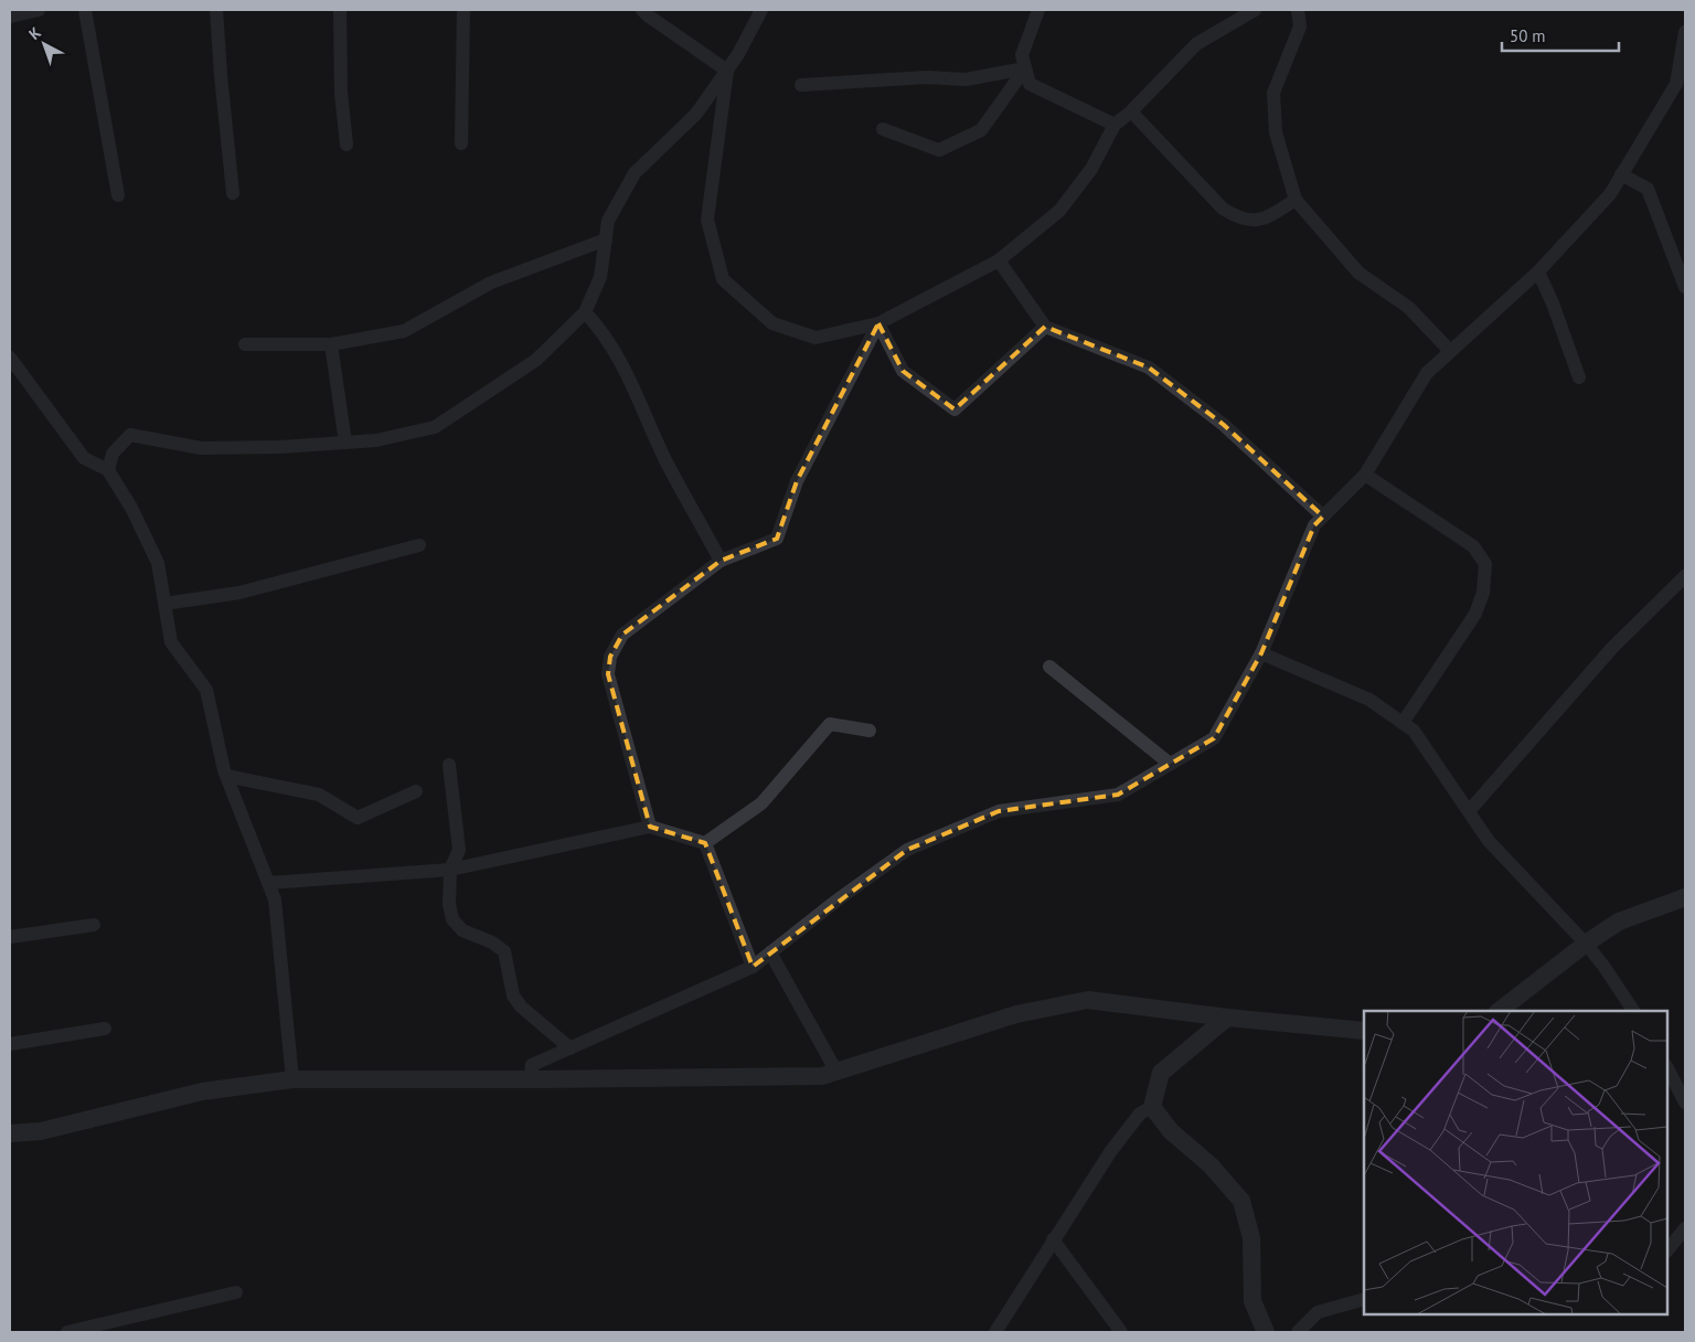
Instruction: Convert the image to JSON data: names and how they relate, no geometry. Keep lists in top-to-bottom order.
{
  "scale_bar": "50 m",
  "north": "top left"
}
